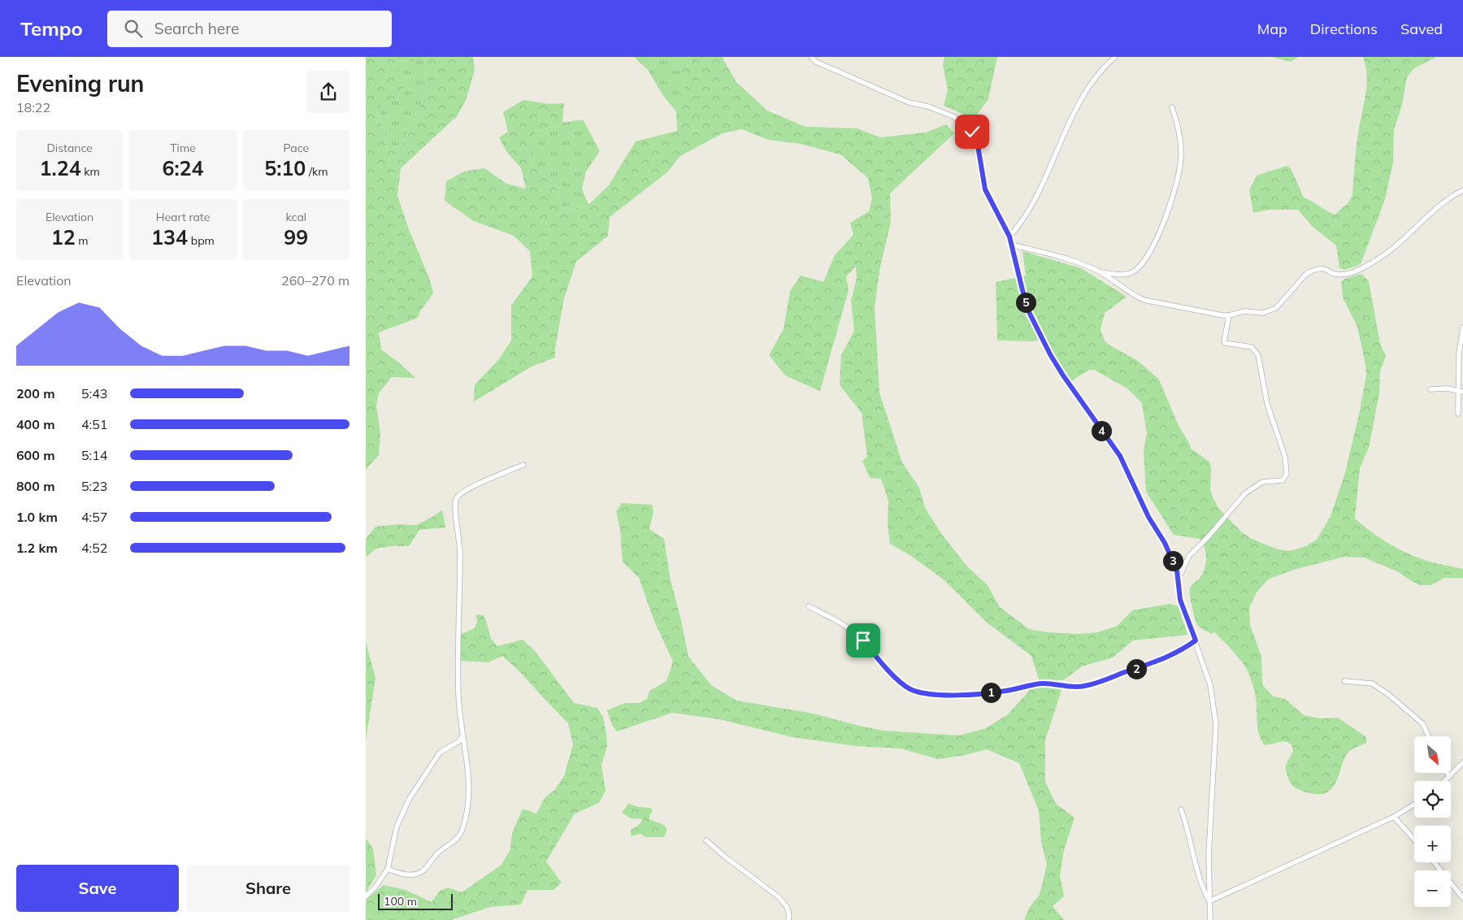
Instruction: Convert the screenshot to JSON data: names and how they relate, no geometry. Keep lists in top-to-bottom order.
{
  "scale_bar": "100 m",
  "north": "bottom right",
  "page": {
    "header": "Tempo",
    "search": "Search here",
    "nav": ["Map", "Directions", "Saved"],
    "heading": ["Evening run", "18:22"],
    "stats": [
      ["Distance", "1.24 km"],
      ["Time", "6:24"],
      ["Pace", "5:10 /km"],
      ["Elevation", "12 m"],
      ["Heart rate", "134 bpm"],
      ["kcal", "99"]
    ],
    "chart": ["Elevation", "260–270 m"],
    "pins": [
      "5",
      "4",
      "3",
      "2",
      "1"
    ],
    "list": [
      {
        "name": "200 m",
        "note": "5:43"
      },
      {
        "name": "400 m",
        "note": "4:51"
      },
      {
        "name": "600 m",
        "note": "5:14"
      },
      {
        "name": "800 m",
        "note": "5:23"
      },
      {
        "name": "1.0 km",
        "note": "4:57"
      },
      {
        "name": "1.2 km",
        "note": "4:52"
      }
    ],
    "map_buttons": ["+", "−"],
    "buttons": ["Save", "Share"],
    "scale": "100 m"
  }
}
